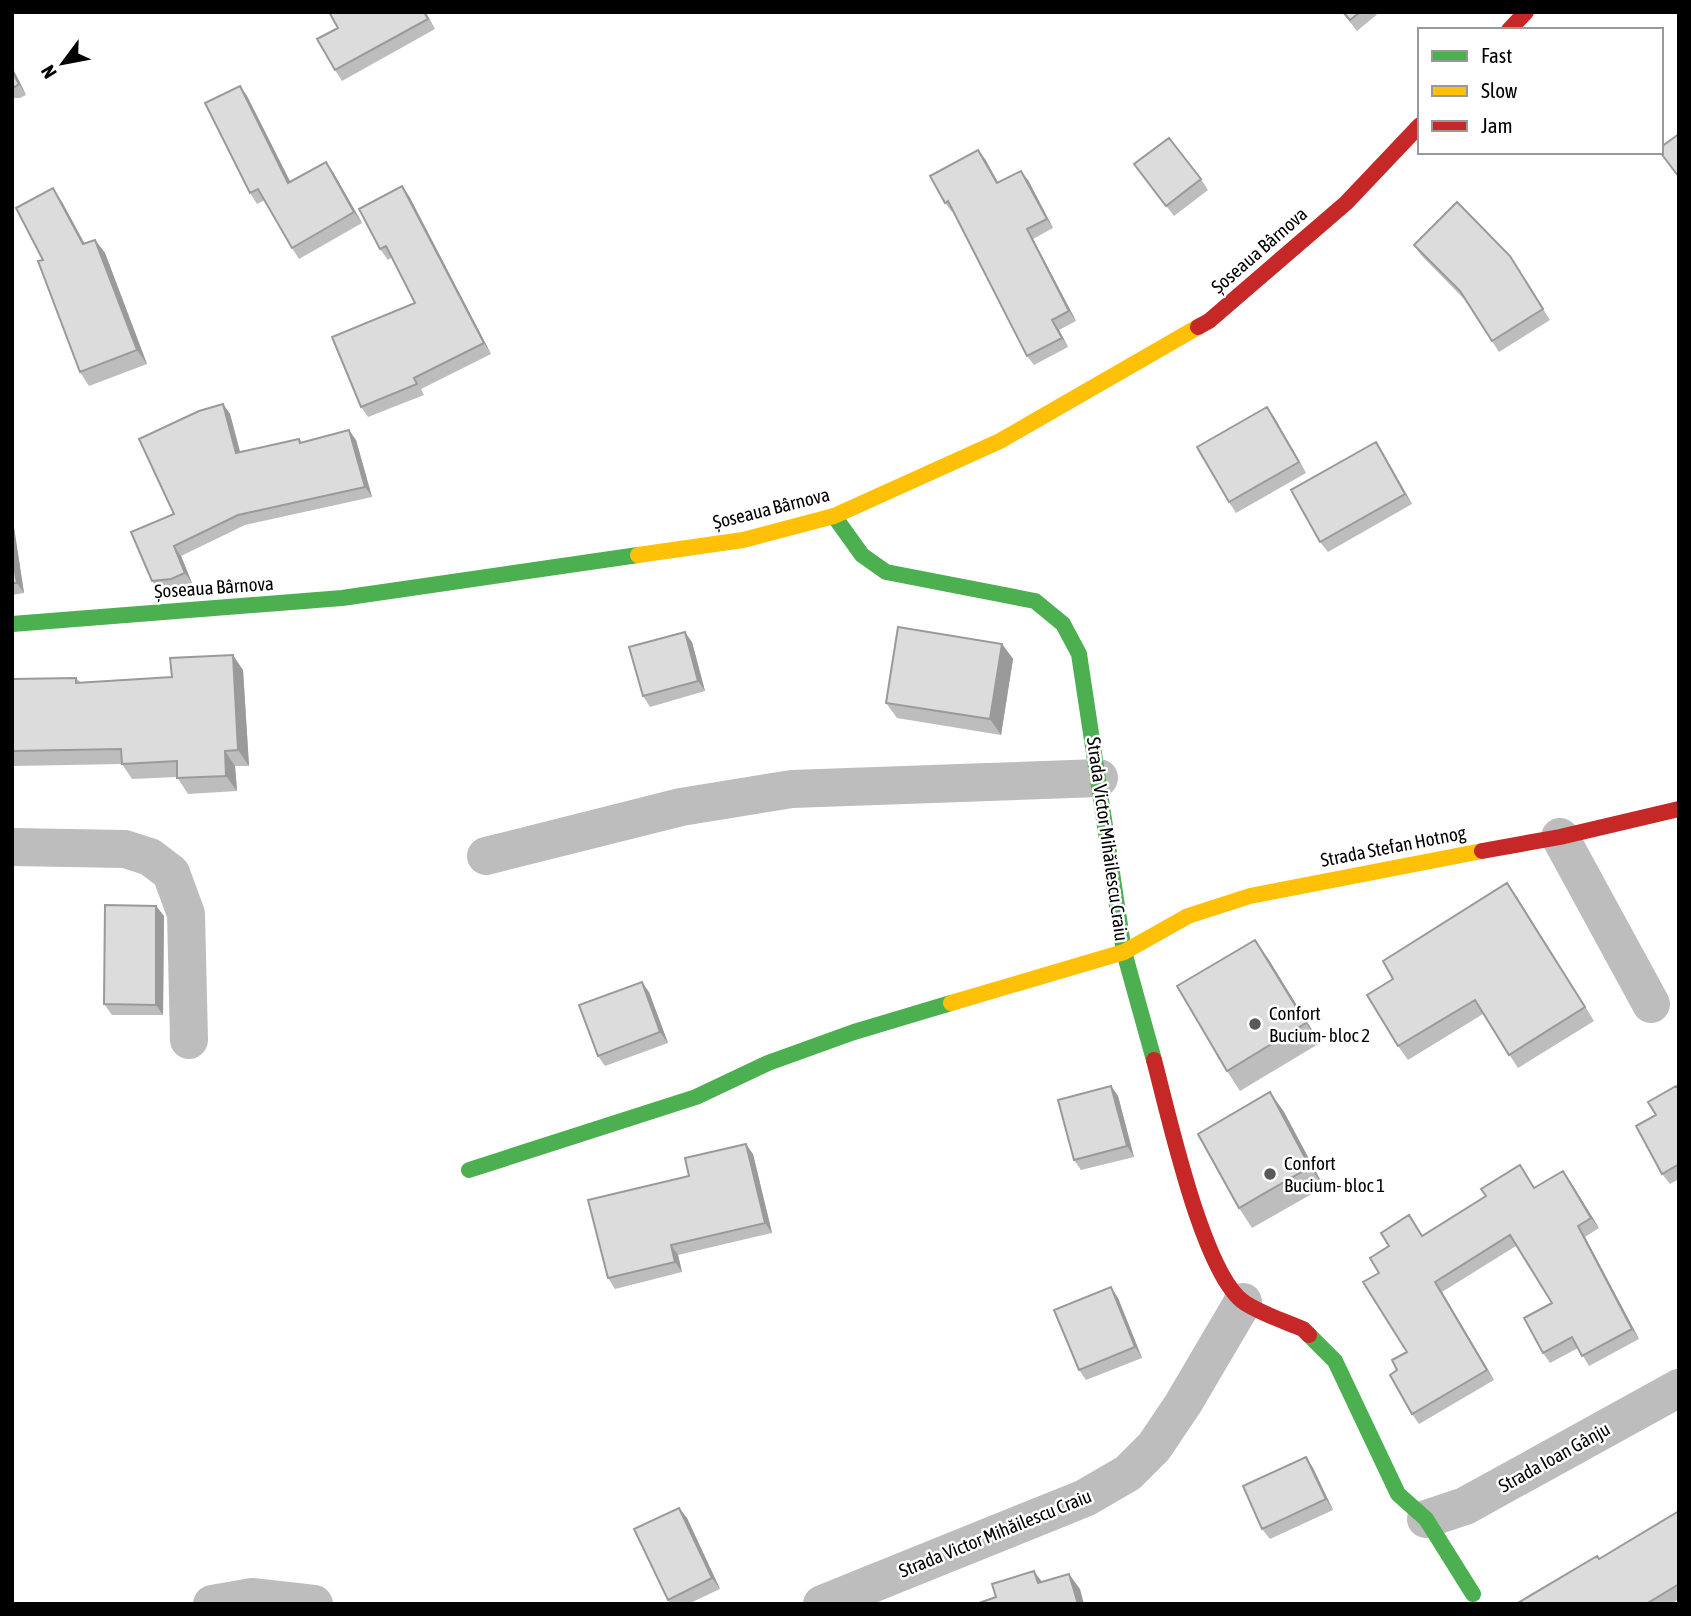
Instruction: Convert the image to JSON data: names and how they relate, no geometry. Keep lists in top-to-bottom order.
{
  "streets": {
    "street": [
      "Șoseaua Bârnova",
      "Strada Victor Mihăilescu Craiu",
      "Strada Stefan Hotnog",
      "Strada Ioan Gânju"
    ]
  },
  "crossings": [
    ["Șoseaua Bârnova", "Strada Victor Mihăilescu Craiu"],
    ["Strada Victor Mihăilescu Craiu", "Strada Stefan Hotnog"],
    ["Strada Victor Mihăilescu Craiu", "Strada Ioan Gânju"]
  ],
  "places": ["Confort Bucium- bloc 2", "Confort Bucium- bloc 1"],
  "legend": ["Fast", "Slow", "Jam"],
  "north": "bottom left"
}
